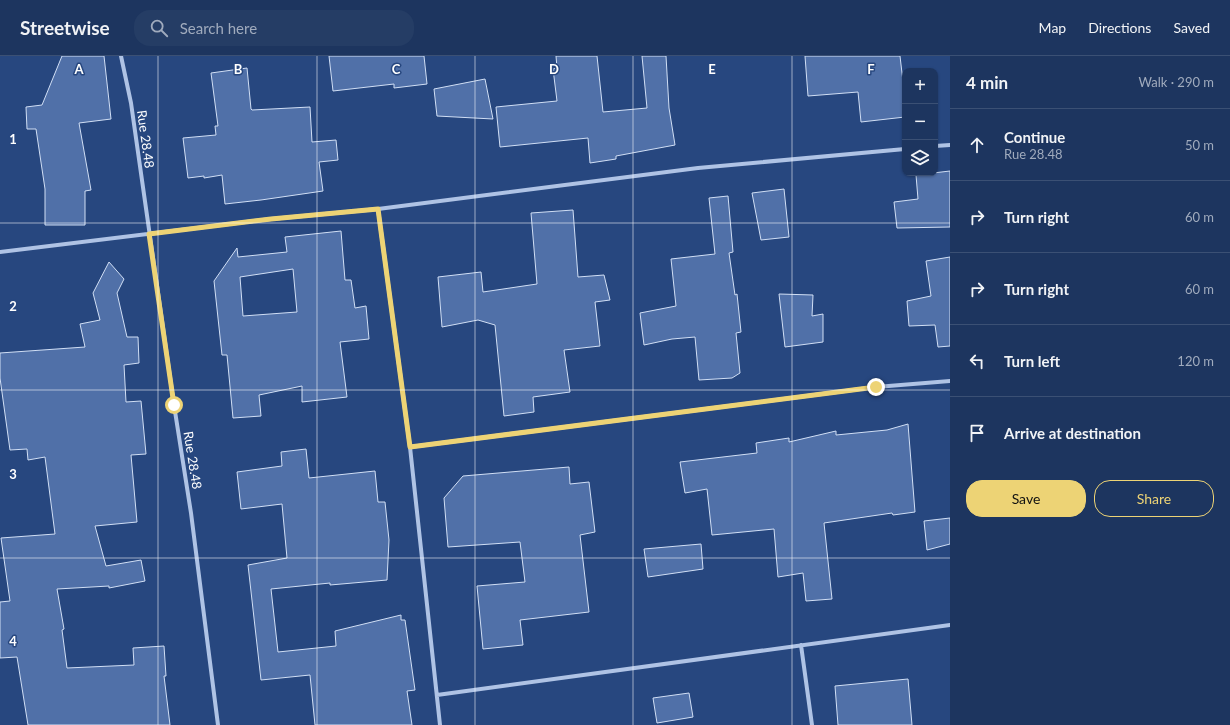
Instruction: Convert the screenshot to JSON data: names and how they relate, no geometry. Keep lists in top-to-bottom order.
{
  "streets": {
    "street": ["Rue 28.48"]
  },
  "page": {
    "header": "Streetwise",
    "search": "Search here",
    "nav": ["Map", "Directions", "Saved"],
    "heading": ["4 min", "Walk · 290 m"],
    "map_buttons": ["+", "−"],
    "list": [
      ["Continue", "Rue 28.48", "50 m"],
      ["Turn right", "60 m"],
      ["Turn right", "60 m"],
      ["Turn left", "120 m"],
      "Arrive at destination"
    ],
    "buttons": ["Save", "Share"]
  },
  "grid": {
    "columns": [
      "A",
      "B",
      "C",
      "D",
      "E",
      "F"
    ],
    "rows": [
      "1",
      "2",
      "3",
      "4"
    ]
  }
}
